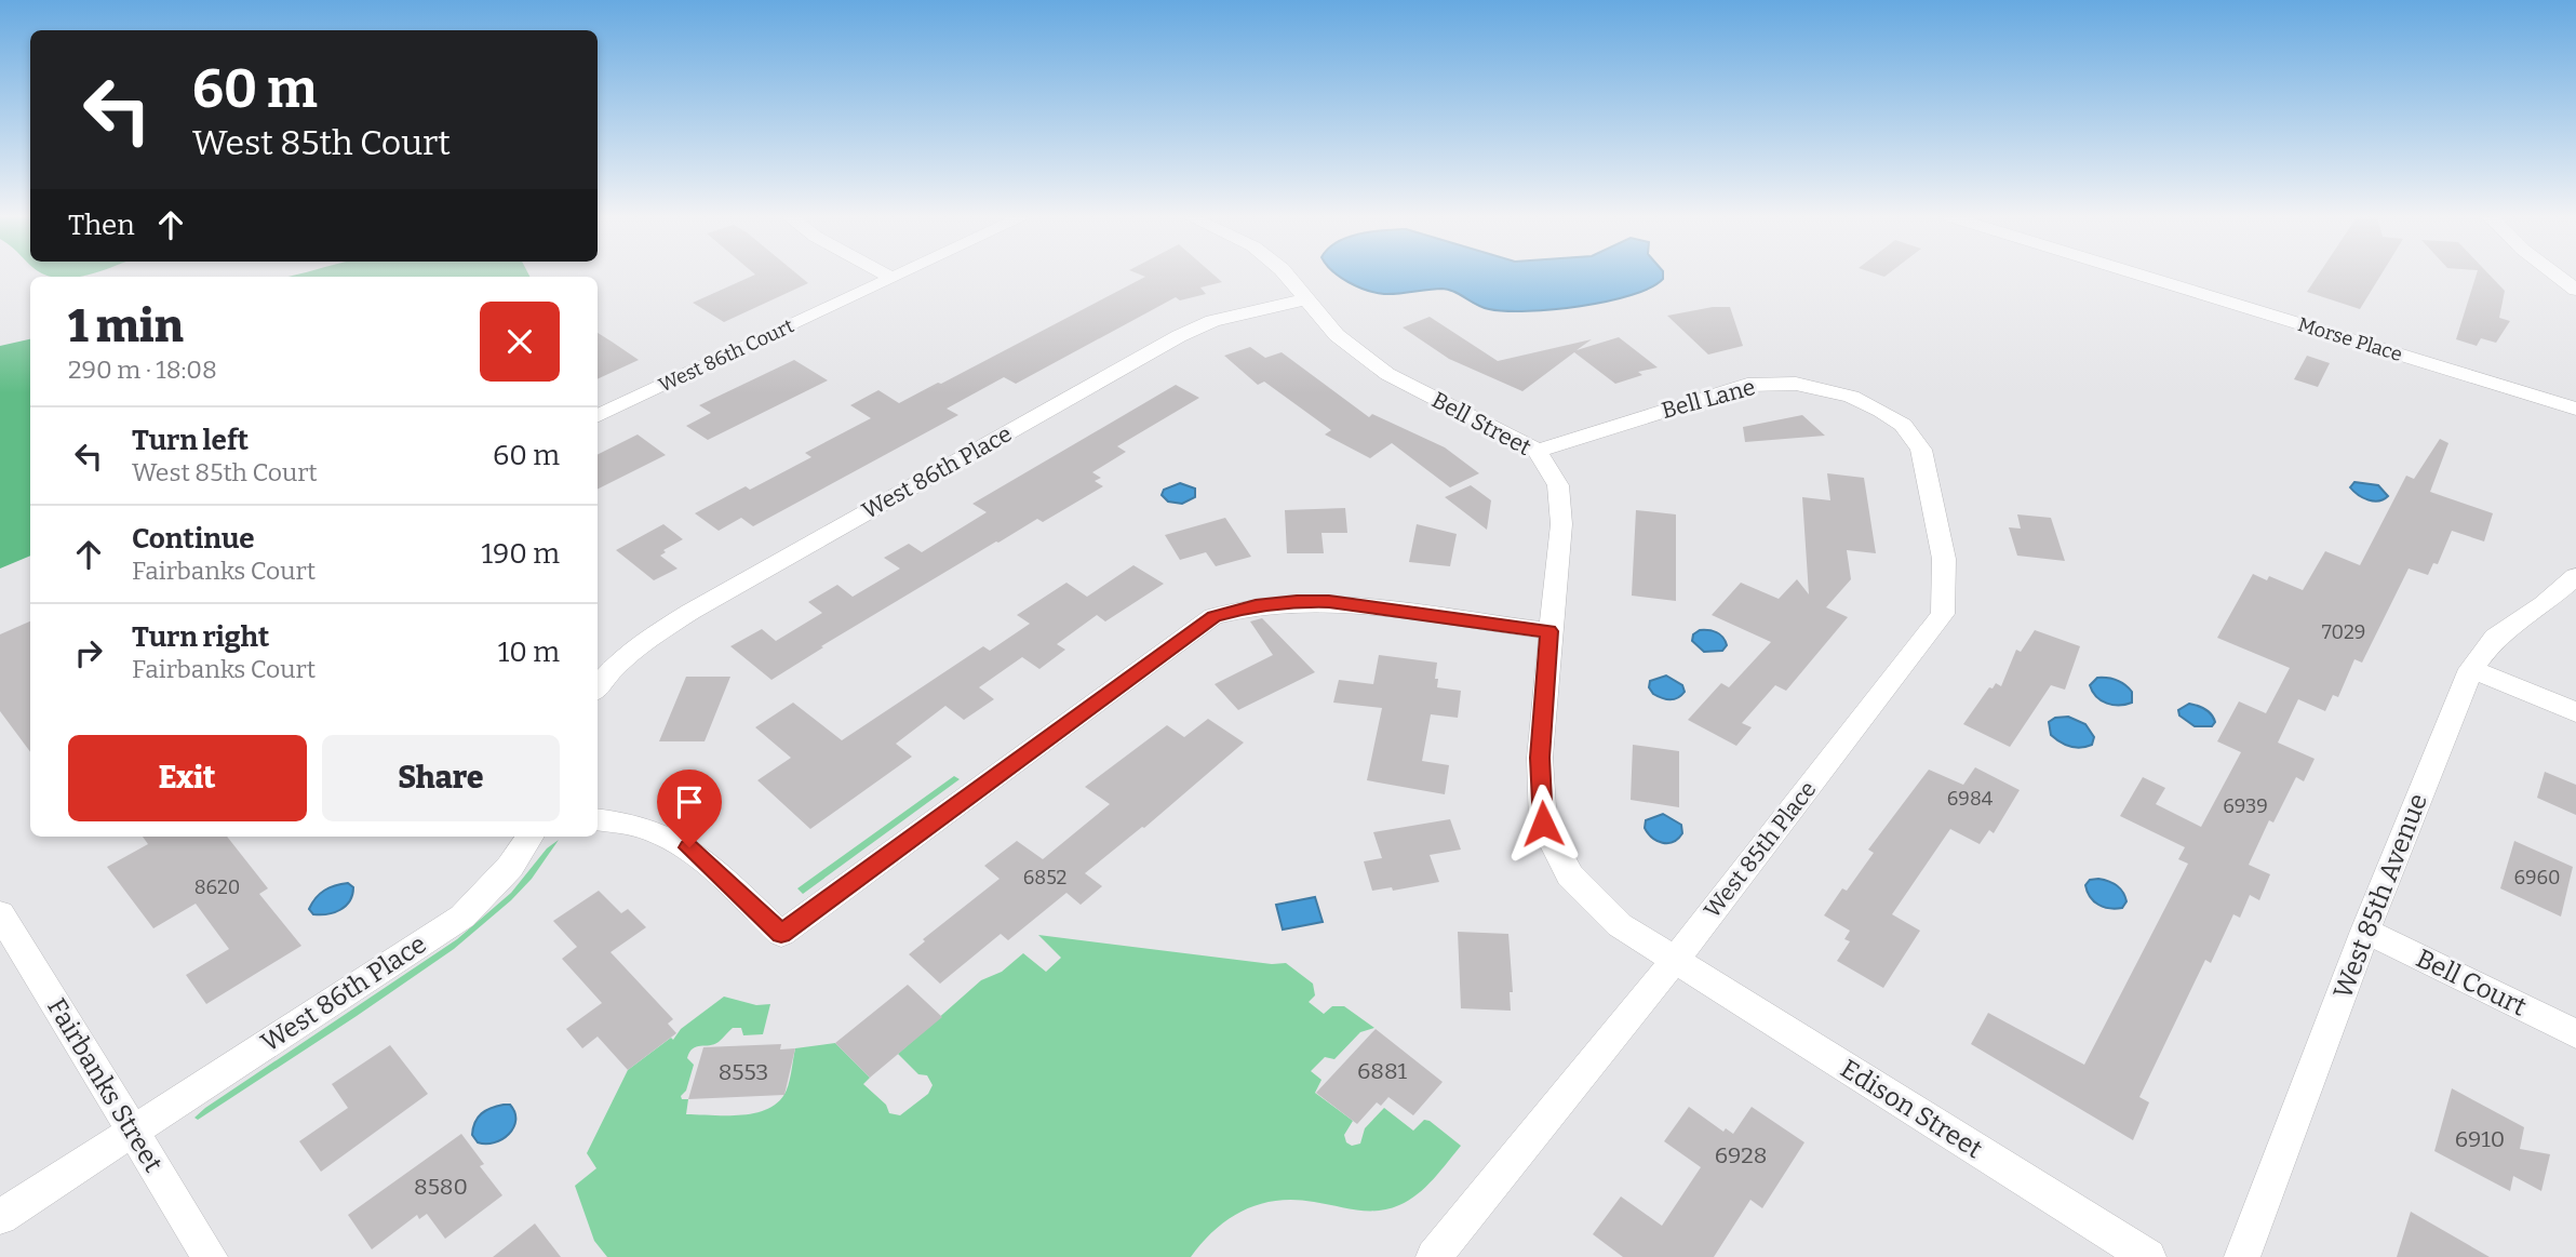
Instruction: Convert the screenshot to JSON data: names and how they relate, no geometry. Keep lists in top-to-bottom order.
{
  "streets": {
    "street": [
      "Morse Place",
      "West 86th Court",
      "Bell Lane",
      "Bell Street",
      "West 86th Place",
      "West 85th Place",
      "West 85th Avenue",
      "Bell Court",
      "Fairbanks Street",
      "Edison Street"
    ]
  },
  "crossings": [
    ["Bell Lane", "Bell Street"],
    ["Bell Lane", "West 85th Place"],
    ["Bell Street", "West 86th Place"],
    ["Bell Street", "West 85th Place"],
    ["Bell Street", "Edison Street"],
    ["West 86th Place", "Fairbanks Street"],
    ["West 85th Place", "Edison Street"],
    ["West 85th Avenue", "Bell Court"]
  ],
  "house_numbers": [
    "7029",
    "6984",
    "6939",
    "6852",
    "6960",
    "8620",
    "6881",
    "8553",
    "6910",
    "6928",
    "8580"
  ],
  "page": {
    "turn": ["60 m", "West 85th Court"],
    "then": "Then",
    "heading": ["1 min", "290 m · 18:08"],
    "list": [
      {
        "name": "Turn left",
        "note": "West 85th Court",
        "value": "60 m"
      },
      {
        "name": "Continue",
        "note": "Fairbanks Court",
        "value": "190 m"
      },
      {
        "name": "Turn right",
        "note": "Fairbanks Court",
        "value": "10 m"
      }
    ],
    "buttons": ["Exit", "Share"]
  }
}
